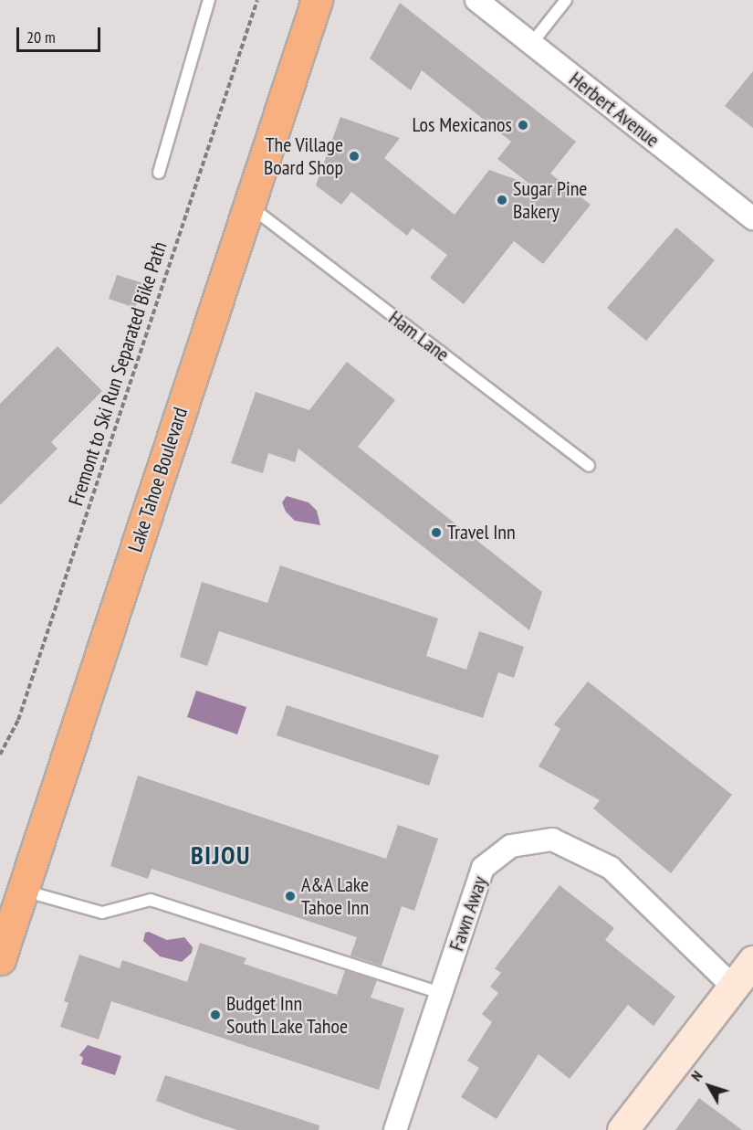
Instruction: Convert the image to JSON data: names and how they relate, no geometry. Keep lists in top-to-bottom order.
{
  "streets": {
    "highway": ["Lake Tahoe Boulevard"],
    "street": ["Herbert Avenue", "Fawn Away"],
    "lane": ["Ham Lane"],
    "path": ["Fremont to Ski Run Separated Bike Path"]
  },
  "crossings": [
    ["Ham Lane", "Lake Tahoe Boulevard"]
  ],
  "districts": ["BIJOU"],
  "places": [
    "Los Mexicanos",
    "The Village Board Shop",
    "Sugar Pine Bakery",
    "Travel Inn",
    "A&A Lake Tahoe Inn",
    "Budget Inn South Lake Tahoe"
  ],
  "scale_bar": "20 m",
  "north": "top left"
}
